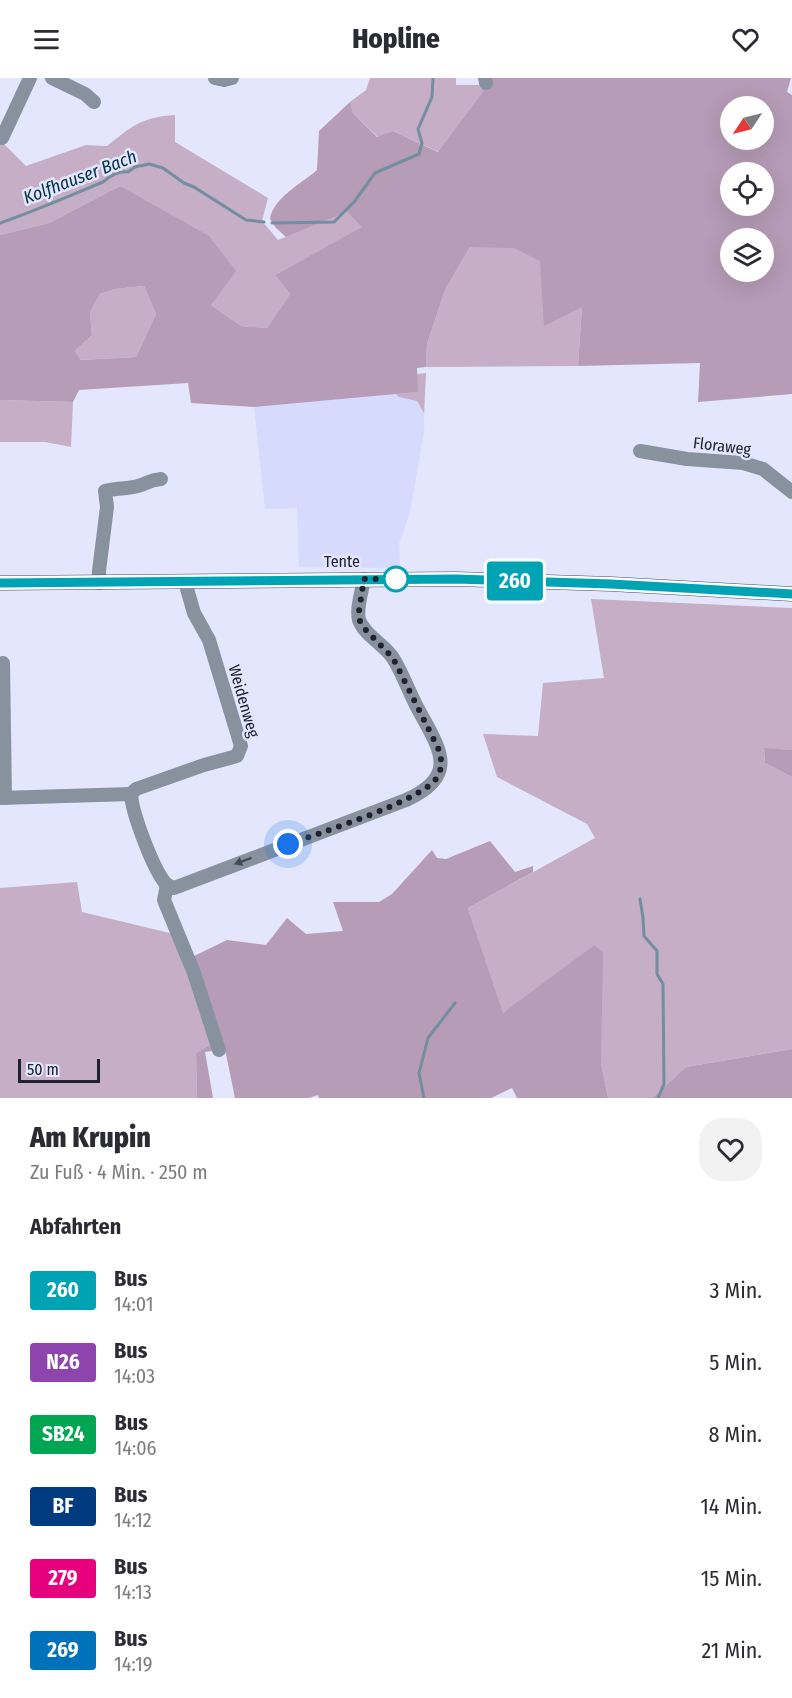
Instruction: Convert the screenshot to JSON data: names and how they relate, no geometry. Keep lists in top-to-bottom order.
{
  "streets": {
    "main road": ["Tente"],
    "street": ["Floraweg", "Weidenweg"]
  },
  "crossings": [
    ["Tente", "Weidenweg"]
  ],
  "water": ["Kolfhauser Bach"],
  "lines": ["bus line 260"],
  "scale_bar": "50 m",
  "north": "bottom left",
  "page": {
    "header": "Hopline",
    "on_map": "260",
    "scale": "50 m",
    "heading": [
      ["Am Krupin", "Zu Fuß · 4 Min. · 250 m"],
      "Abfahrten"
    ],
    "list": [
      {
        "mark": "260",
        "name": "Bus",
        "note": "14:01",
        "value": "3 Min."
      },
      {
        "mark": "N26",
        "name": "Bus",
        "note": "14:03",
        "value": "5 Min."
      },
      {
        "mark": "SB24",
        "name": "Bus",
        "note": "14:06",
        "value": "8 Min."
      },
      {
        "mark": "BF",
        "name": "Bus",
        "note": "14:12",
        "value": "14 Min."
      },
      {
        "mark": "279",
        "name": "Bus",
        "note": "14:13",
        "value": "15 Min."
      },
      {
        "mark": "269",
        "name": "Bus",
        "note": "14:19",
        "value": "21 Min."
      }
    ]
  }
}
